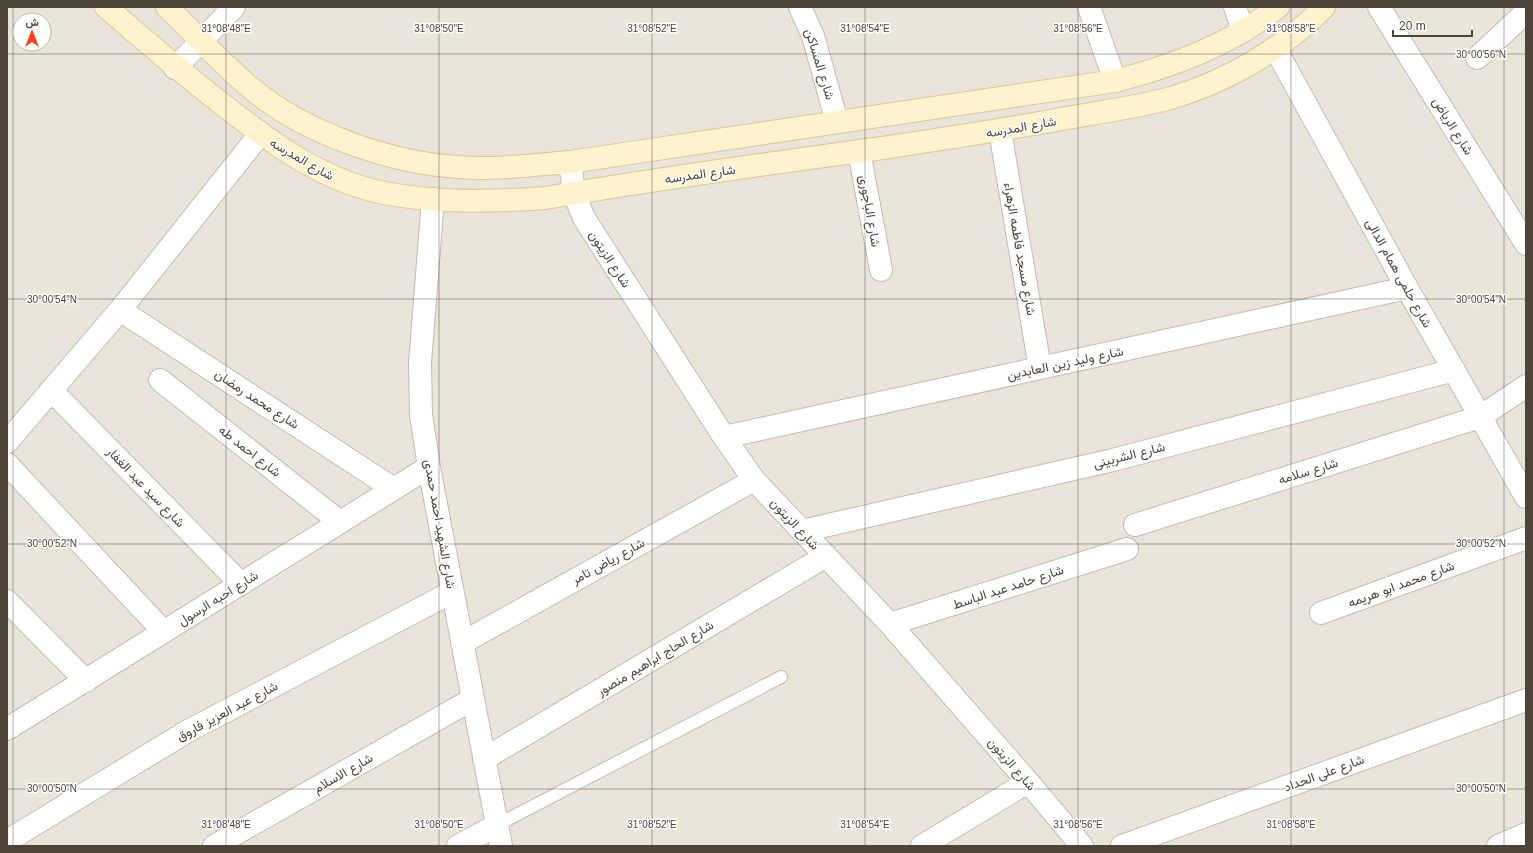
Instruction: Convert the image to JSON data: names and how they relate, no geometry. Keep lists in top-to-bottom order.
{
  "streets": {
    "street": [
      "شارع المساكن",
      "شارع الرياض",
      "شارع المدرسه",
      "شارع الباجورى",
      "شارع مسجد فاطمه الزهراء",
      "شارع الزيتون",
      "شارع حلمى همام الدالى",
      "شارع وليد زين العابدين",
      "شارع محمد رمضان",
      "شارع احمد طه",
      "شارع الشربينى",
      "شارع سلامه",
      "شارع سيد عبد الغفار",
      "شارع الشهيد احمد حمدى",
      "شارع رياض تامر",
      "شارع محمد ابو هريمه",
      "شارع حامد عبد الباسط",
      "شارع احبه الرسول",
      "شارع الحاج ابراهيم منصور",
      "شارع عبد العزيز فاروق",
      "شارع الاسلام",
      "شارع على الحداد"
    ]
  },
  "crossings": [
    ["شارع المدرسه", "شارع الباجورى"],
    ["شارع المدرسه", "شارع مسجد فاطمه الزهراء"],
    ["شارع المدرسه", "شارع الزيتون"],
    ["شارع المدرسه", "شارع حلمى همام الدالى"],
    ["شارع المدرسه", "شارع الشهيد احمد حمدى"],
    ["شارع مسجد فاطمه الزهراء", "شارع وليد زين العابدين"],
    ["شارع الزيتون", "شارع وليد زين العابدين"],
    ["شارع الزيتون", "شارع الشربينى"],
    ["شارع الزيتون", "شارع رياض تامر"],
    ["شارع الزيتون", "شارع حامد عبد الباسط"],
    ["شارع الزيتون", "شارع الحاج ابراهيم منصور"],
    ["شارع حلمى همام الدالى", "شارع وليد زين العابدين"],
    ["شارع حلمى همام الدالى", "شارع الشربينى"],
    ["شارع حلمى همام الدالى", "شارع سلامه"],
    ["شارع محمد رمضان", "شارع احبه الرسول"],
    ["شارع احمد طه", "شارع احبه الرسول"],
    ["شارع سيد عبد الغفار", "شارع احبه الرسول"],
    ["شارع الشهيد احمد حمدى", "شارع رياض تامر"],
    ["شارع الشهيد احمد حمدى", "شارع احبه الرسول"],
    ["شارع الشهيد احمد حمدى", "شارع الحاج ابراهيم منصور"],
    ["شارع الشهيد احمد حمدى", "شارع عبد العزيز فاروق"],
    ["شارع الشهيد احمد حمدى", "شارع الاسلام"]
  ],
  "scale_bar": "20 m",
  "north": "top",
  "coordinates": [
    "31°08'48\"E",
    "31°08'50\"E",
    "31°08'52\"E",
    "31°08'54\"E",
    "31°08'56\"E",
    "31°08'58\"E",
    "30°00'56\"N",
    "30°00'54\"N",
    "30°00'52\"N",
    "30°00'50\"N"
  ]
}
